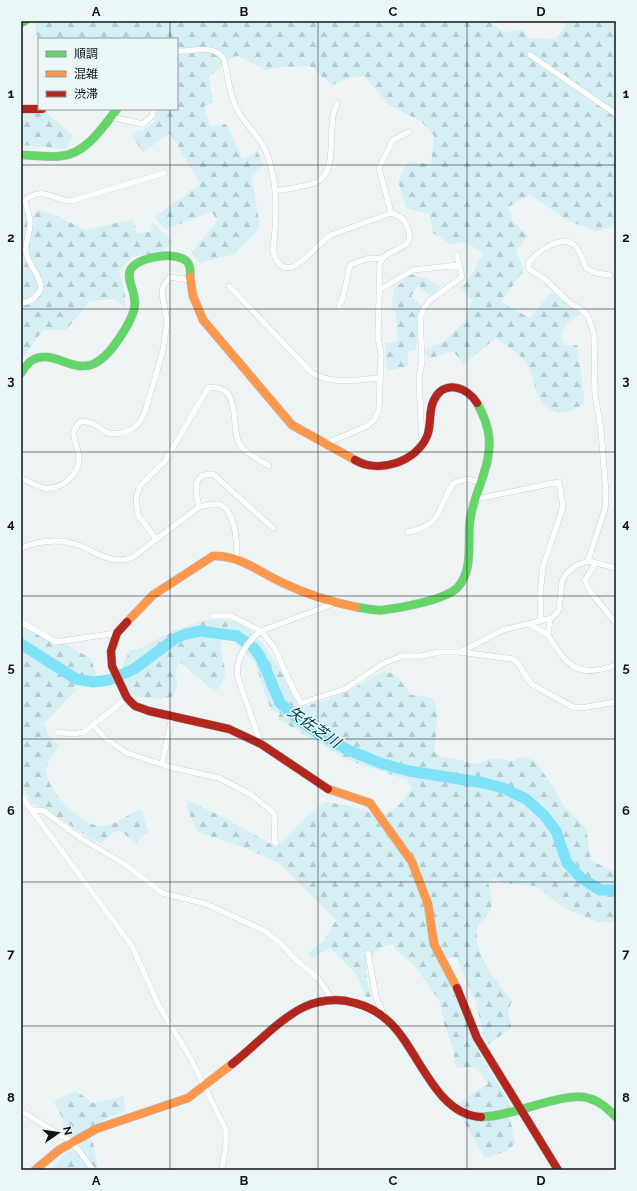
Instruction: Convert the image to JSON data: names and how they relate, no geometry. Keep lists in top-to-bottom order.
{
  "water": ["矢佐芝川"],
  "legend": ["順調", "混雑", "渋滞"],
  "north": "right",
  "grid": {
    "columns": [
      "A",
      "B",
      "C",
      "D"
    ],
    "rows": [
      "1",
      "2",
      "3",
      "4",
      "5",
      "6",
      "7",
      "8"
    ]
  }
}
